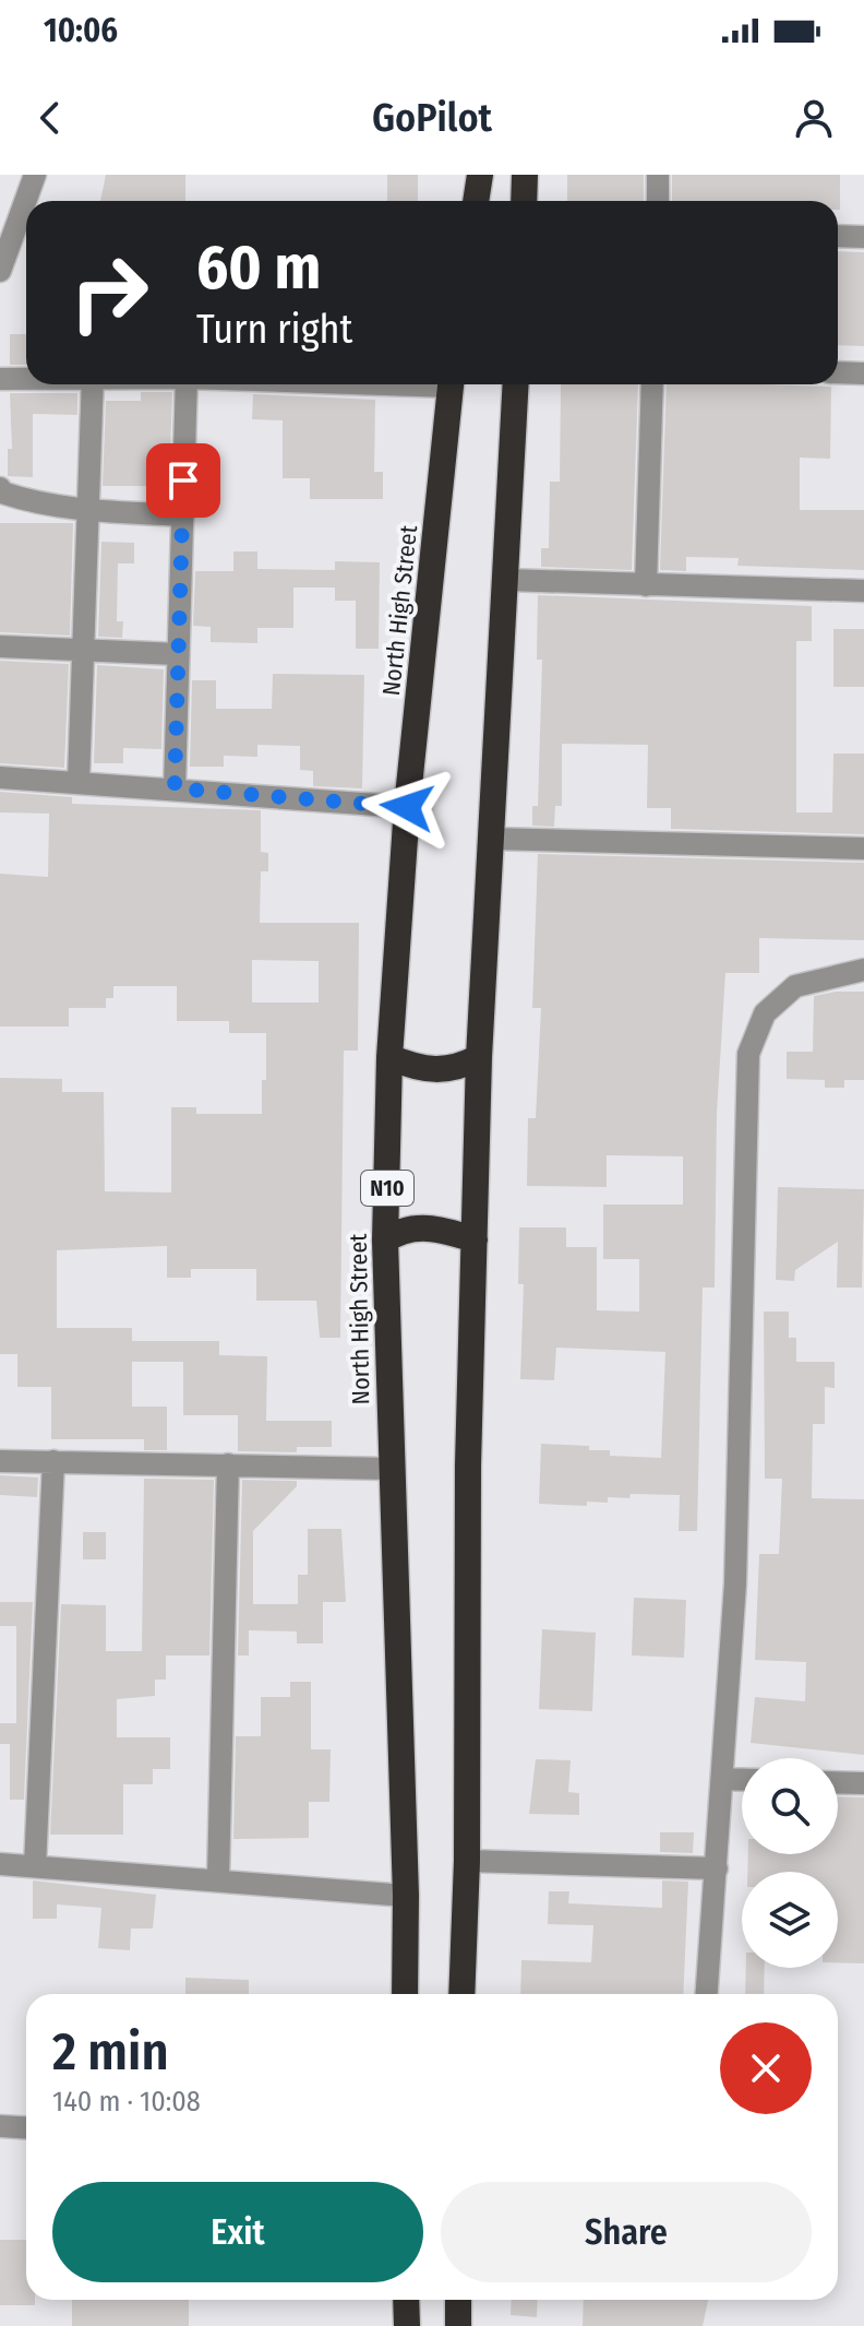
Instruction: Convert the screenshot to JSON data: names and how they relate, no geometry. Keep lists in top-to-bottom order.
{
  "streets": {
    "highway": ["North High Street", "N10"]
  },
  "page": {
    "status": "10:06",
    "header": "GoPilot",
    "turn": ["60 m", "Turn right"],
    "heading": ["2 min", "140 m · 10:08"],
    "buttons": ["Exit", "Share"]
  }
}
